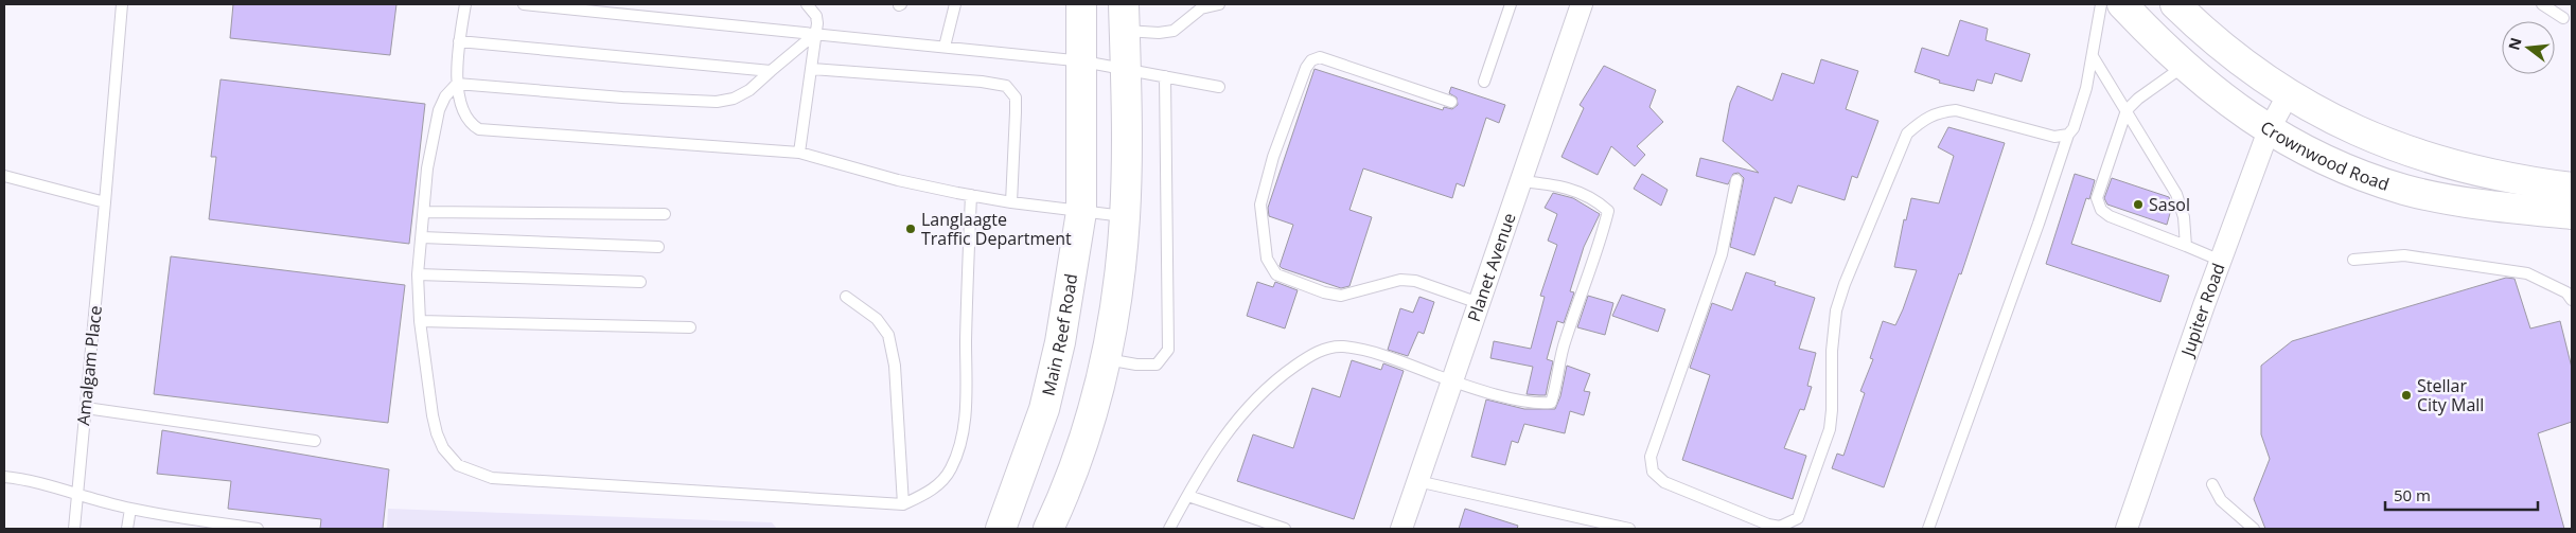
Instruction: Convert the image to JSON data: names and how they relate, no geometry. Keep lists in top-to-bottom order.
{
  "streets": {
    "main road": ["Crownwood Road", "Main Reef Road"],
    "street": ["Planet Avenue", "Jupiter Road"],
    "lane": ["Amalgam Place"]
  },
  "crossings": [
    ["Crownwood Road", "Jupiter Road"]
  ],
  "places": ["Sasol", "Langlaagte Traffic Department", "Stellar City Mall"],
  "scale_bar": "50 m",
  "north": "left"
}
